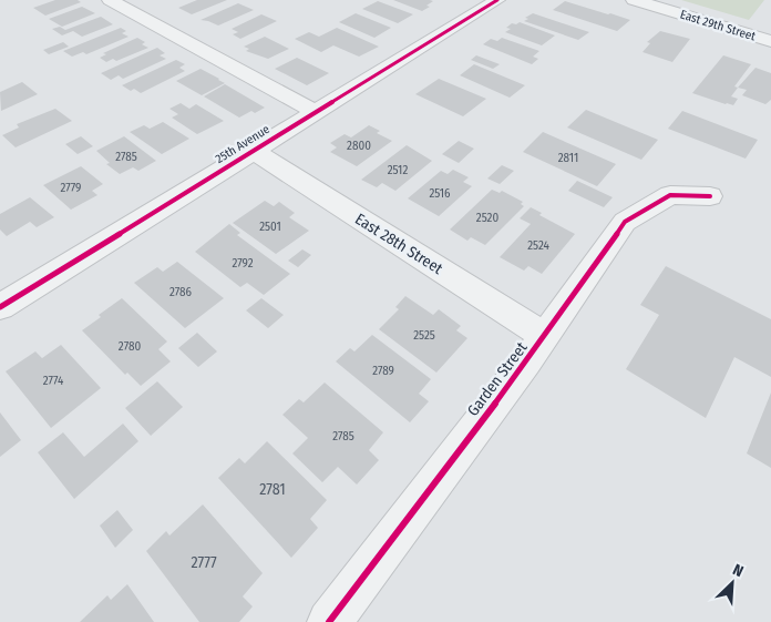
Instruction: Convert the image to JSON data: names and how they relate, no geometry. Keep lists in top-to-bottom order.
{
  "streets": {
    "street": [
      "East 29th Street",
      "25th Avenue",
      "East 28th Street",
      "Garden Street"
    ]
  },
  "crossings": [
    ["25th Avenue", "East 28th Street"],
    ["East 28th Street", "Garden Street"]
  ],
  "house_numbers": [
    "2800",
    "2785",
    "2811",
    "2512",
    "2779",
    "2516",
    "2520",
    "2501",
    "2524",
    "2792",
    "2786",
    "2525",
    "2780",
    "2789",
    "2774",
    "2785",
    "2781",
    "2777"
  ],
  "north": "top right"
}
